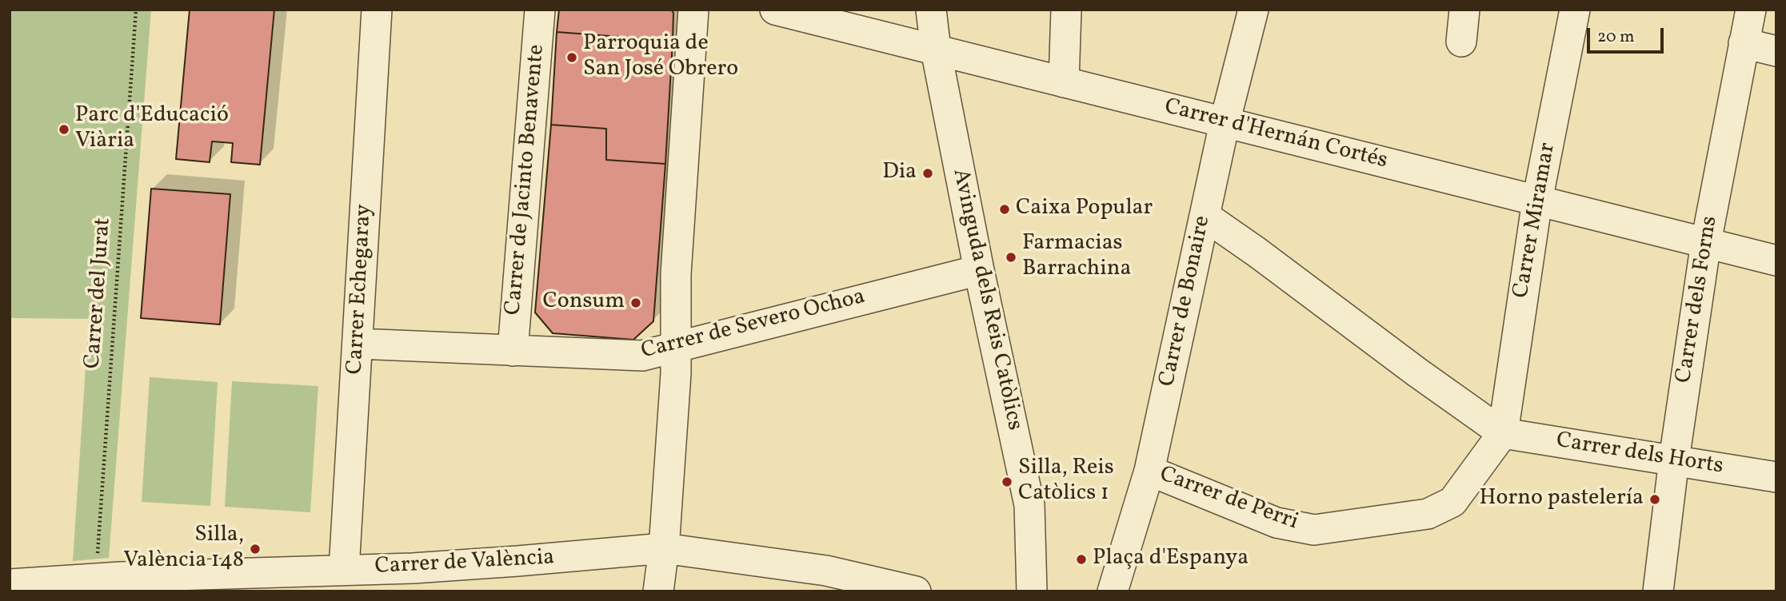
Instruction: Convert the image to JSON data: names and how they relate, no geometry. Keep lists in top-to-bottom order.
{
  "streets": {
    "street": [
      "Carrer d'Hernán Cortés",
      "Carrer de Jacinto Benavente",
      "Carrer Miramar",
      "Carrer Echegaray",
      "Avinguda dels Reis Catòlics",
      "Carrer dels Forns",
      "Carrer de Bonaire",
      "Carrer de Severo Ochoa",
      "Carrer dels Horts",
      "Carrer de Perri",
      "Carrer de València"
    ],
    "path": ["Carrer del Jurat"]
  },
  "crossings": [
    ["Carrer d'Hernán Cortés", "Carrer Miramar"],
    ["Carrer d'Hernán Cortés", "Avinguda dels Reis Catòlics"],
    ["Carrer d'Hernán Cortés", "Carrer dels Forns"],
    ["Carrer d'Hernán Cortés", "Carrer de Bonaire"],
    ["Carrer de Jacinto Benavente", "Carrer de Severo Ochoa"],
    ["Carrer Miramar", "Carrer dels Horts"],
    ["Carrer Miramar", "Carrer de Perri"],
    ["Carrer Echegaray", "Carrer de Severo Ochoa"],
    ["Carrer Echegaray", "Carrer de València"],
    ["Carrer del Jurat", "Carrer de València"],
    ["Avinguda dels Reis Catòlics", "Carrer de Severo Ochoa"],
    ["Carrer dels Forns", "Carrer dels Horts"],
    ["Carrer de Bonaire", "Carrer de Perri"],
    ["Carrer dels Horts", "Carrer de Perri"]
  ],
  "places": [
    "Parroquia de San José Obrero",
    "Parc d'Educació Viària",
    "Dia",
    "Caixa Popular",
    "Farmacias Barrachina",
    "Consum",
    "Silla, Reis Catòlics 1",
    "Horno pastelería",
    "Silla, València 148",
    "Plaça d'Espanya"
  ],
  "scale_bar": "20 m"
}
